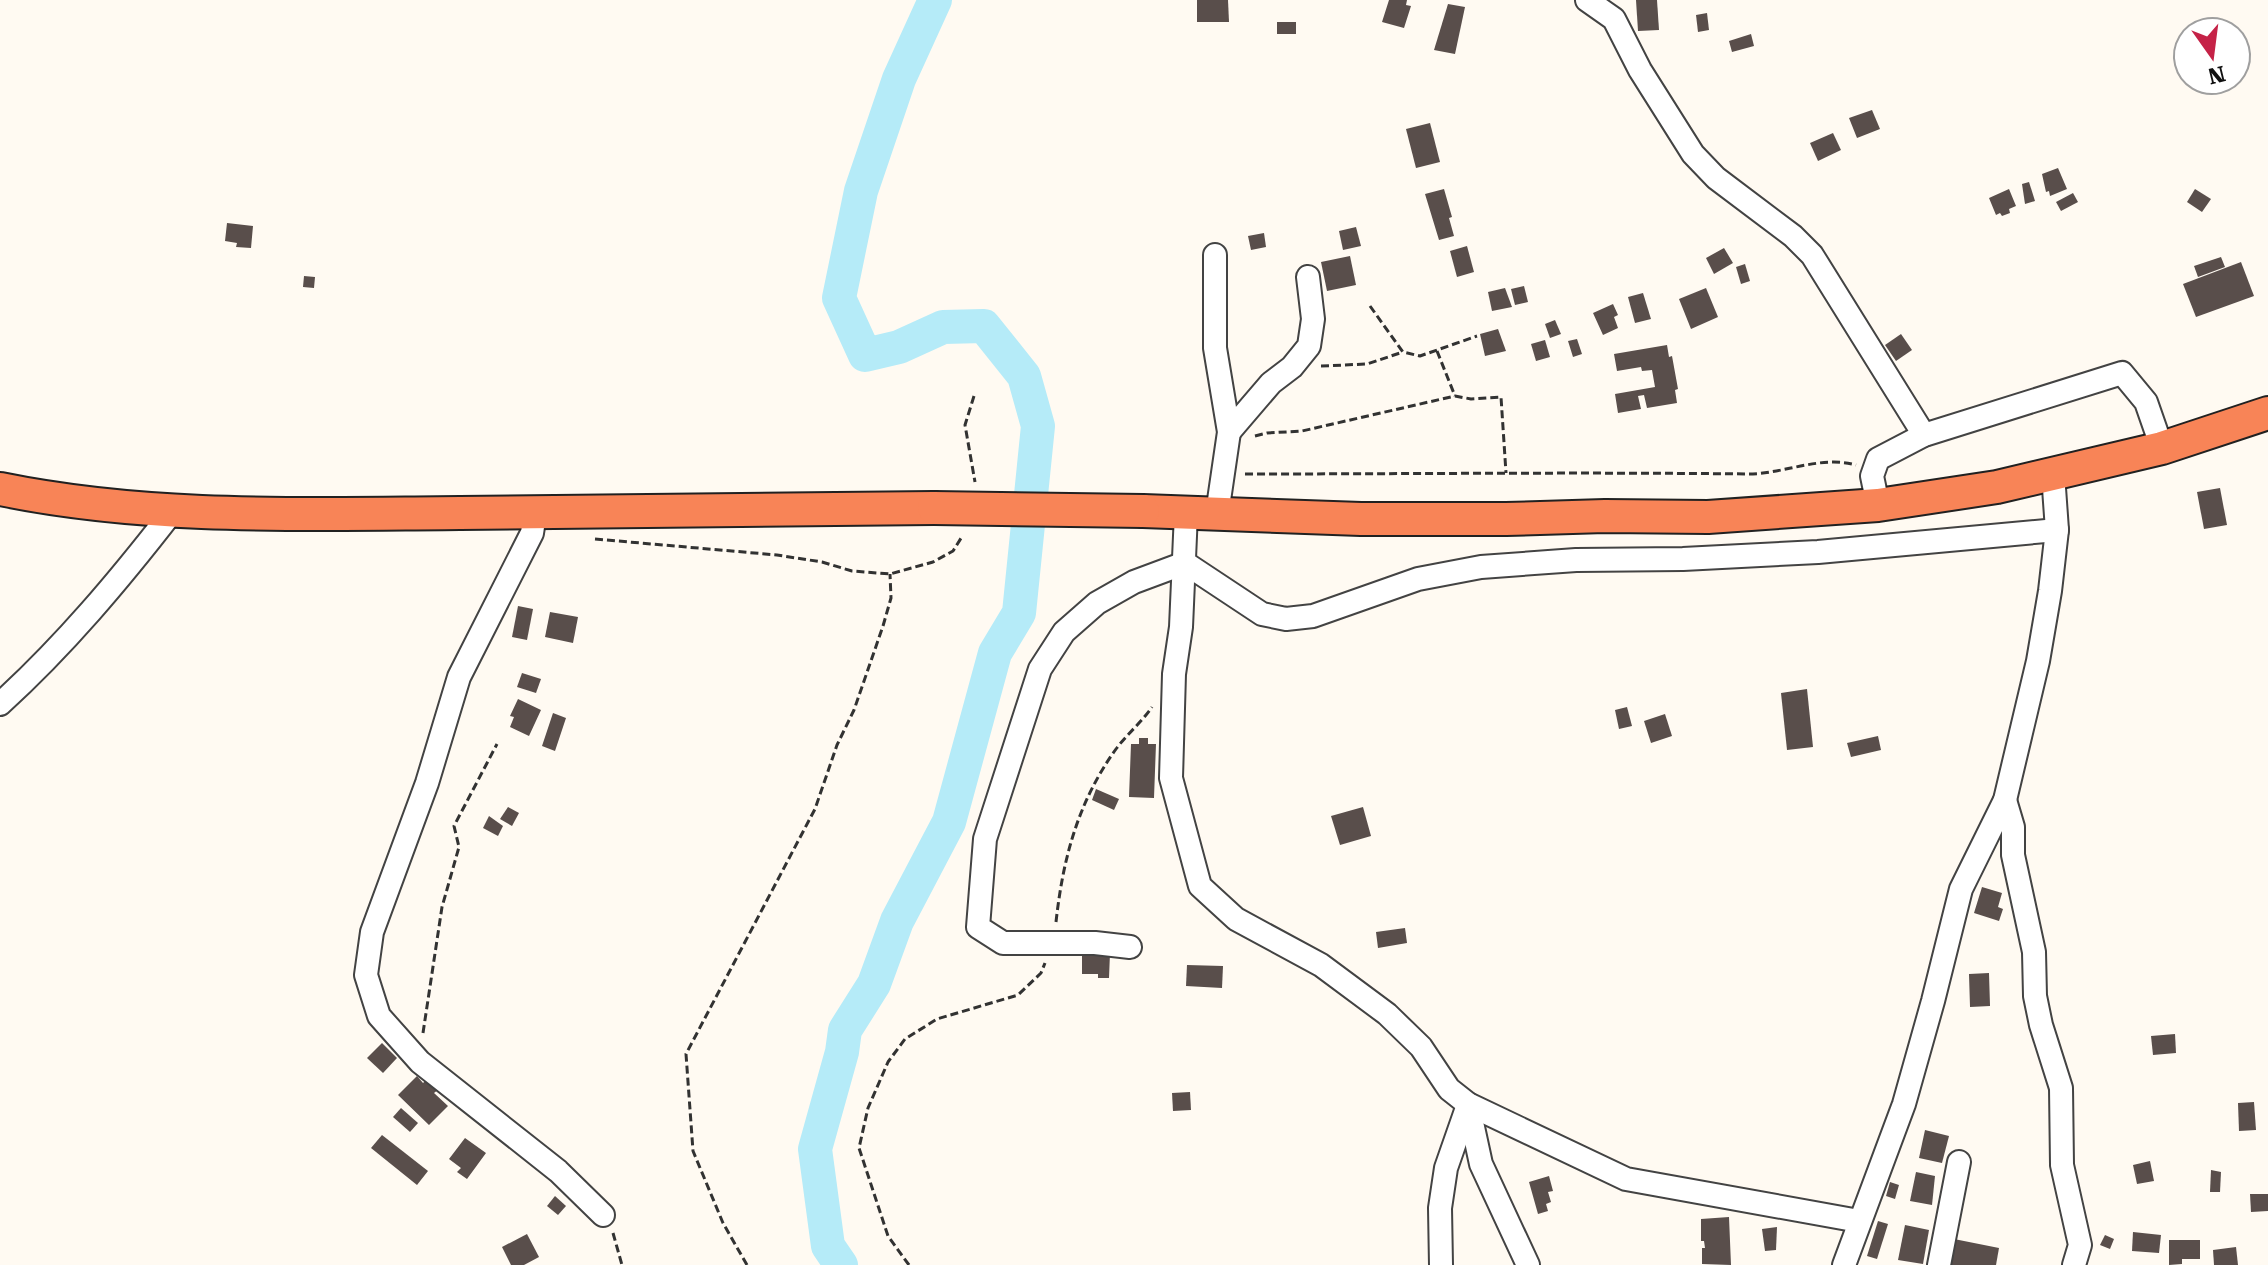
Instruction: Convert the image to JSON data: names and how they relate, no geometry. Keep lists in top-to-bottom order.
{
  "north": "bottom"
}
